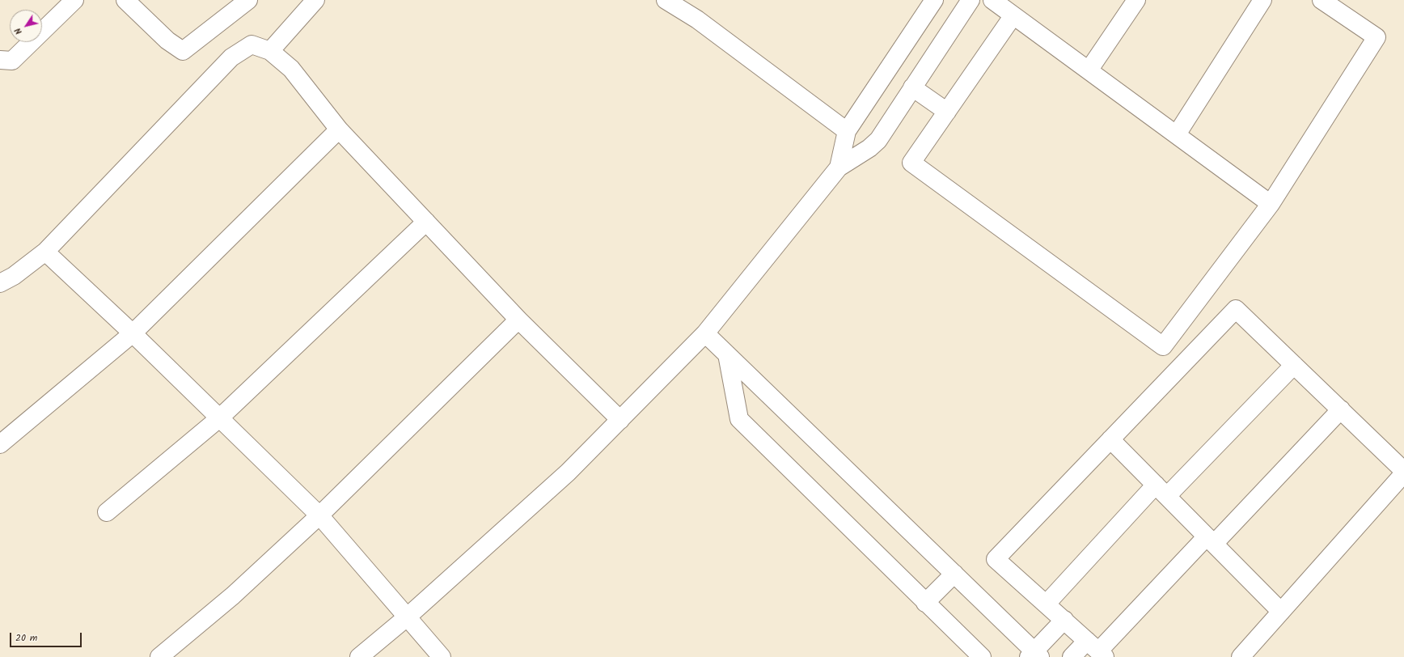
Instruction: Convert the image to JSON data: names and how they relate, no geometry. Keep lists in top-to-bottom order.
{
  "scale_bar": "20 m",
  "north": "bottom left"
}
